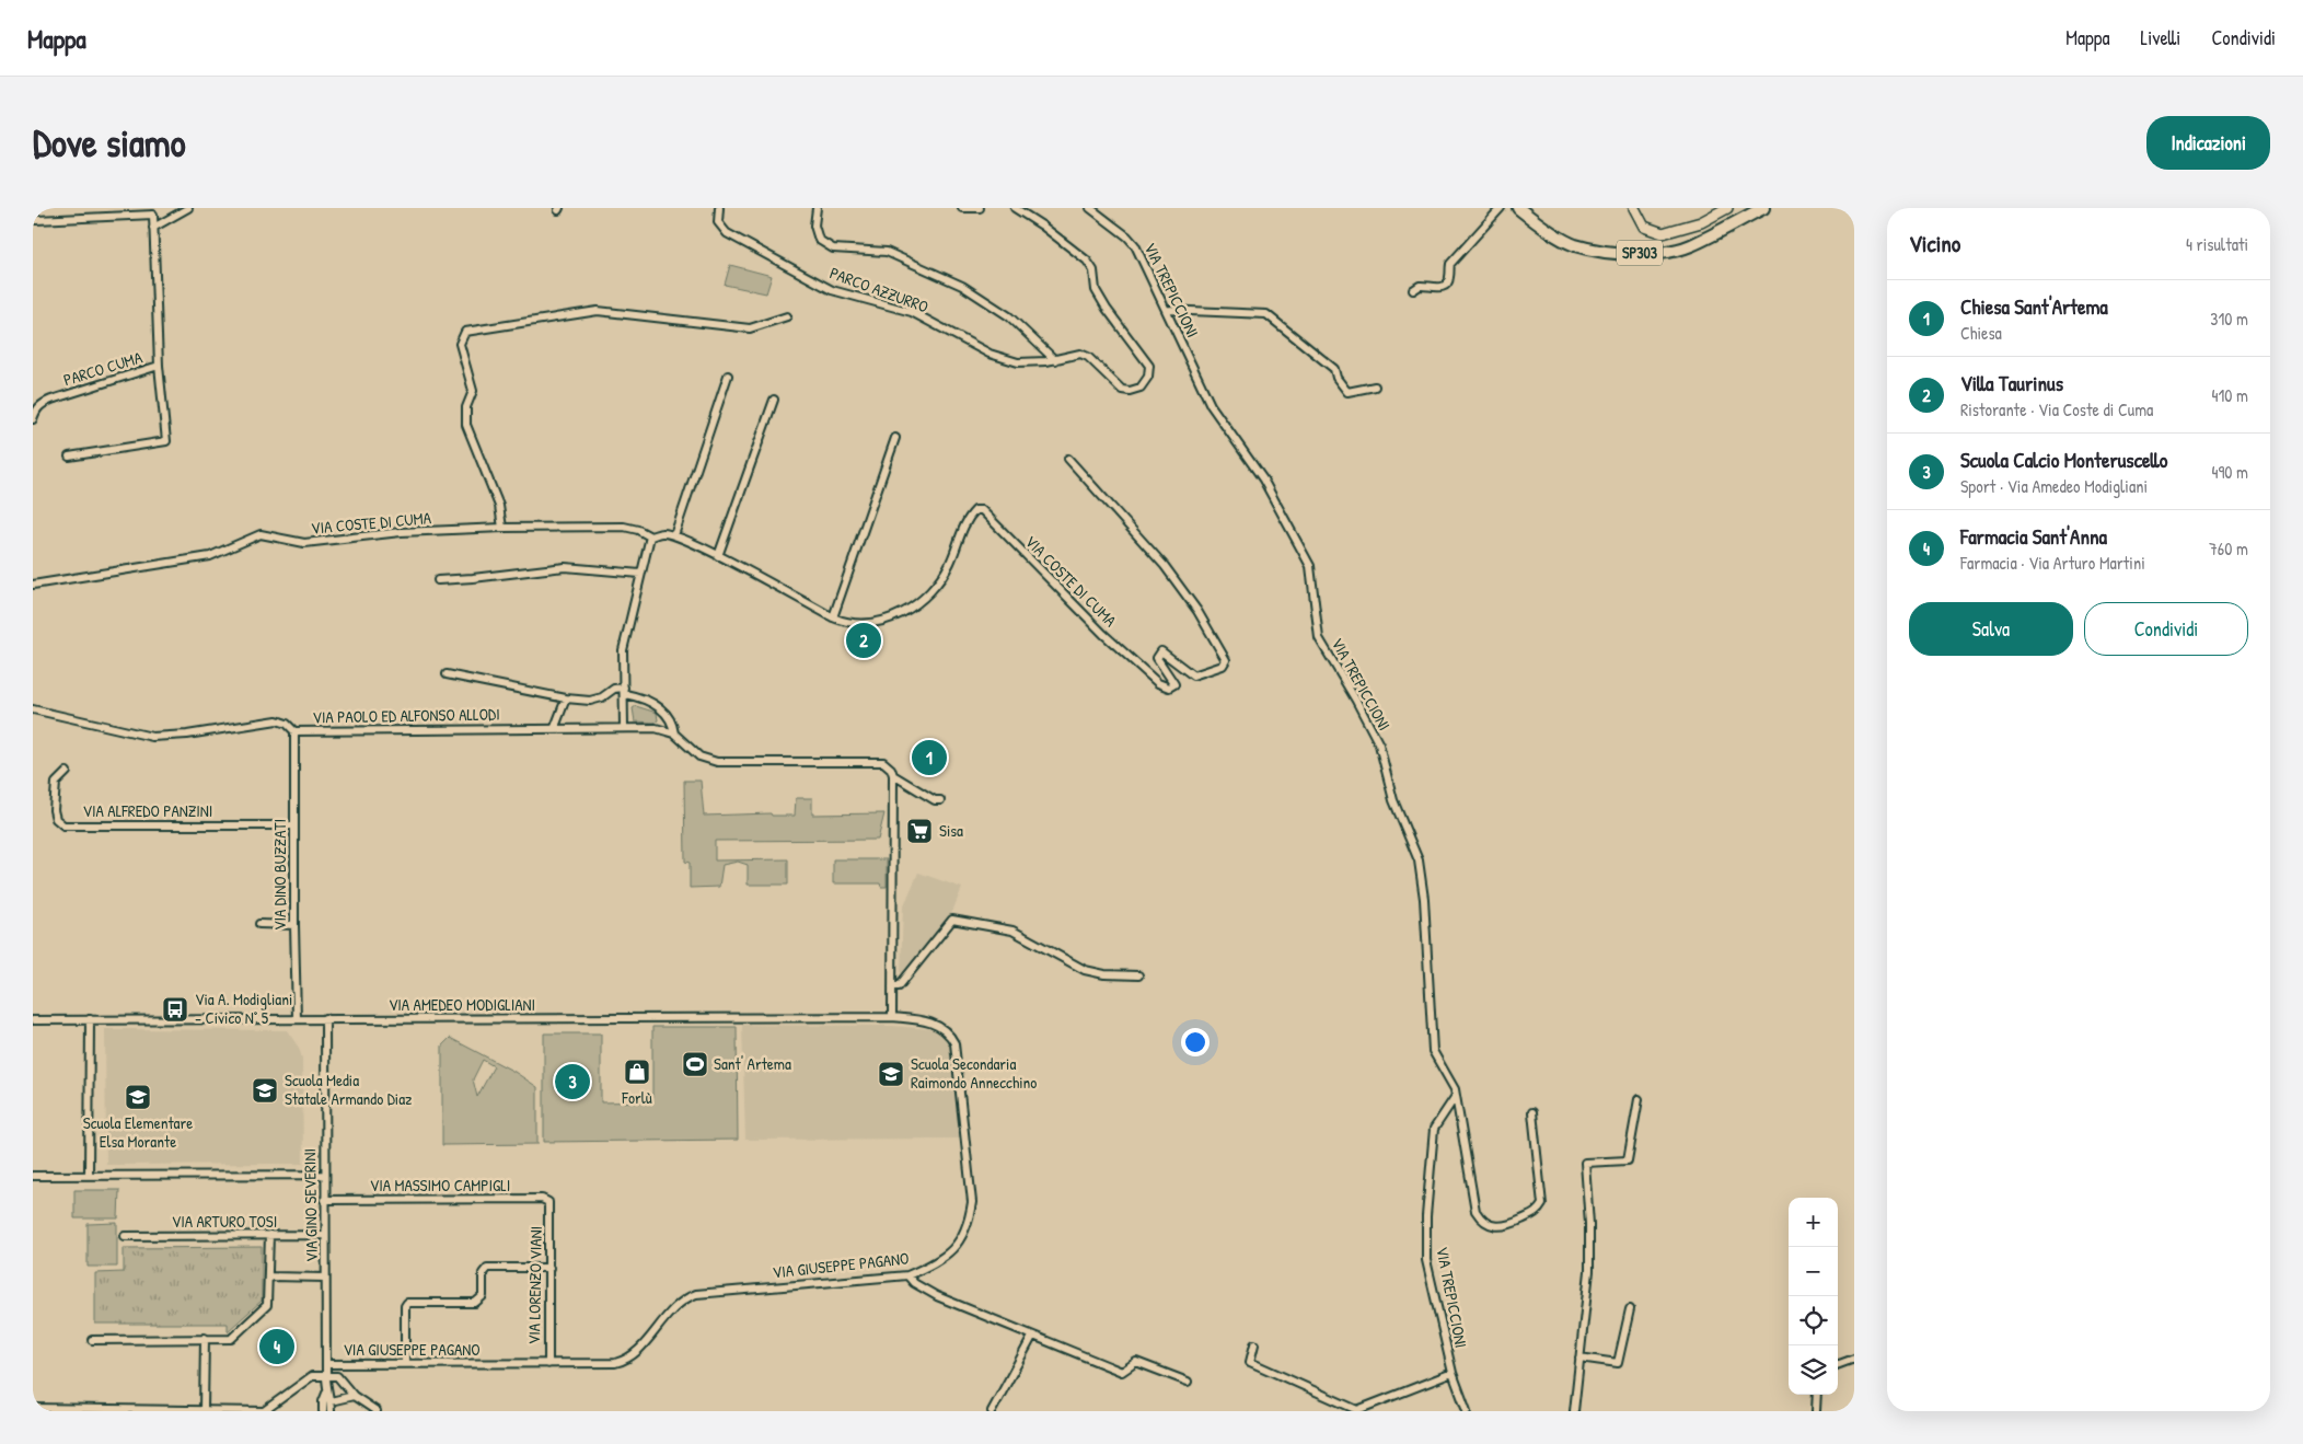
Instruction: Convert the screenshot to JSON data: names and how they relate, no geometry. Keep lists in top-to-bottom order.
{
  "streets": {
    "main road": ["SP303"],
    "street": [
      "PARCO AZZURRO",
      "VIA TREPICCIONI",
      "PARCO CUMA",
      "VIA COSTE DI CUMA",
      "VIA PAOLO ED ALFONSO ALLODI",
      "VIA ALFREDO PANZINI",
      "VIA DINO BUZZATI",
      "VIA AMEDEO MODIGLIANI",
      "VIA MASSIMO CAMPIGLI",
      "VIA GINO SEVERINI",
      "VIA ARTURO TOSI",
      "VIA GIUSEPPE PAGANO",
      "VIA LORENZO VIANI"
    ]
  },
  "crossings": [
    ["VIA PAOLO ED ALFONSO ALLODI", "VIA DINO BUZZATI"],
    ["VIA ALFREDO PANZINI", "VIA DINO BUZZATI"],
    ["VIA DINO BUZZATI", "VIA AMEDEO MODIGLIANI"],
    ["VIA AMEDEO MODIGLIANI", "VIA GINO SEVERINI"],
    ["VIA AMEDEO MODIGLIANI", "VIA GIUSEPPE PAGANO"],
    ["VIA MASSIMO CAMPIGLI", "VIA GINO SEVERINI"],
    ["VIA MASSIMO CAMPIGLI", "VIA LORENZO VIANI"],
    ["VIA GINO SEVERINI", "VIA ARTURO TOSI"],
    ["VIA GINO SEVERINI", "VIA GIUSEPPE PAGANO"],
    ["VIA GIUSEPPE PAGANO", "VIA LORENZO VIANI"]
  ],
  "places": {
    "supermarket": ["Sisa"],
    "bus stop": ["Via A. Modigliani - Civico N° 5"],
    "sports": ["Sant' Artema"],
    "shop": ["Forlù"],
    "school or university": ["Scuola Secondaria Raimondo Annecchino", "Scuola Media Statale Armando Diaz", "Scuola Elementare Elsa Morante"]
  },
  "page": {
    "header": "Mappa",
    "nav": ["Mappa", "Livelli", "Condividi"],
    "buttons": [
      "Indicazioni",
      ["Salva", "Condividi"]
    ],
    "title": "Dove siamo",
    "heading": ["Vicino", "4 risultati"],
    "list": [
      {
        "mark": "1",
        "name": "Chiesa Sant'Artema",
        "note": "Chiesa",
        "value": "310 m"
      },
      {
        "mark": "2",
        "name": "Villa Taurinus",
        "note": "Ristorante · Via Coste di Cuma",
        "value": "410 m"
      },
      {
        "mark": "3",
        "name": "Scuola Calcio Monteruscello",
        "note": "Sport · Via Amedeo Modigliani",
        "value": "490 m"
      },
      {
        "mark": "4",
        "name": "Farmacia Sant'Anna",
        "note": "Farmacia · Via Arturo Martini",
        "value": "760 m"
      }
    ],
    "pins": [
      "2",
      "1",
      "3",
      "4"
    ],
    "map_buttons": ["+", "−"]
  }
}
